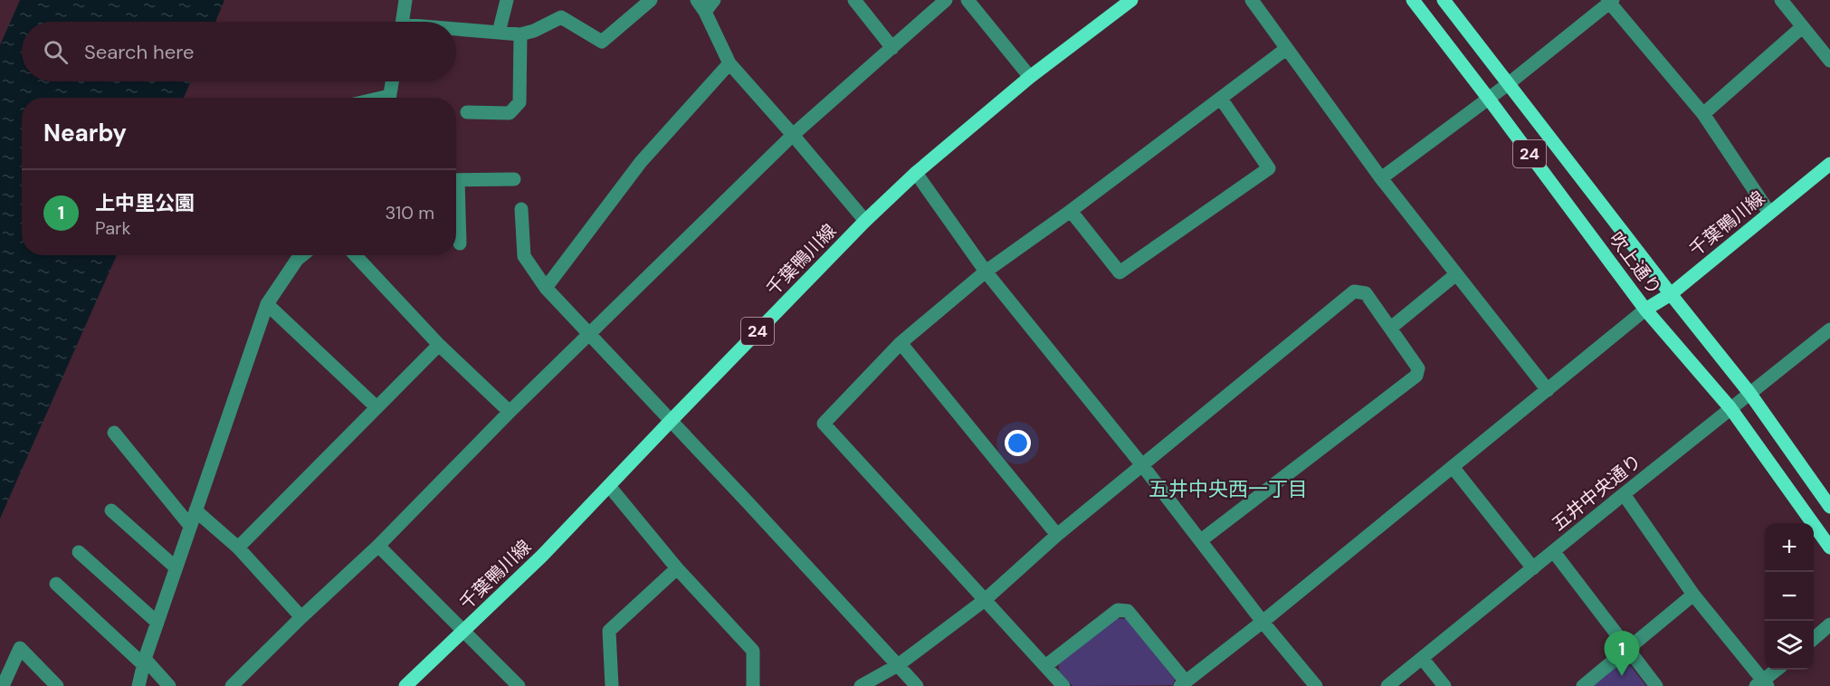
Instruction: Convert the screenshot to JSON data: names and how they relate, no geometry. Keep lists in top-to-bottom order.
{
  "streets": {
    "main road": ["24", "千葉鴨川線", "吹上通り"],
    "street": ["五井中央通り"]
  },
  "crossings": [
    ["千葉鴨川線", "吹上通り"],
    ["吹上通り", "五井中央通り"]
  ],
  "districts": ["五井中央西一丁目"],
  "page": {
    "search": "Search here",
    "heading": "Nearby",
    "list": [
      {
        "mark": "1",
        "name": "上中里公園",
        "note": "Park",
        "value": "310 m"
      }
    ],
    "map_buttons": ["+", "−"],
    "pins": "1"
  }
}
